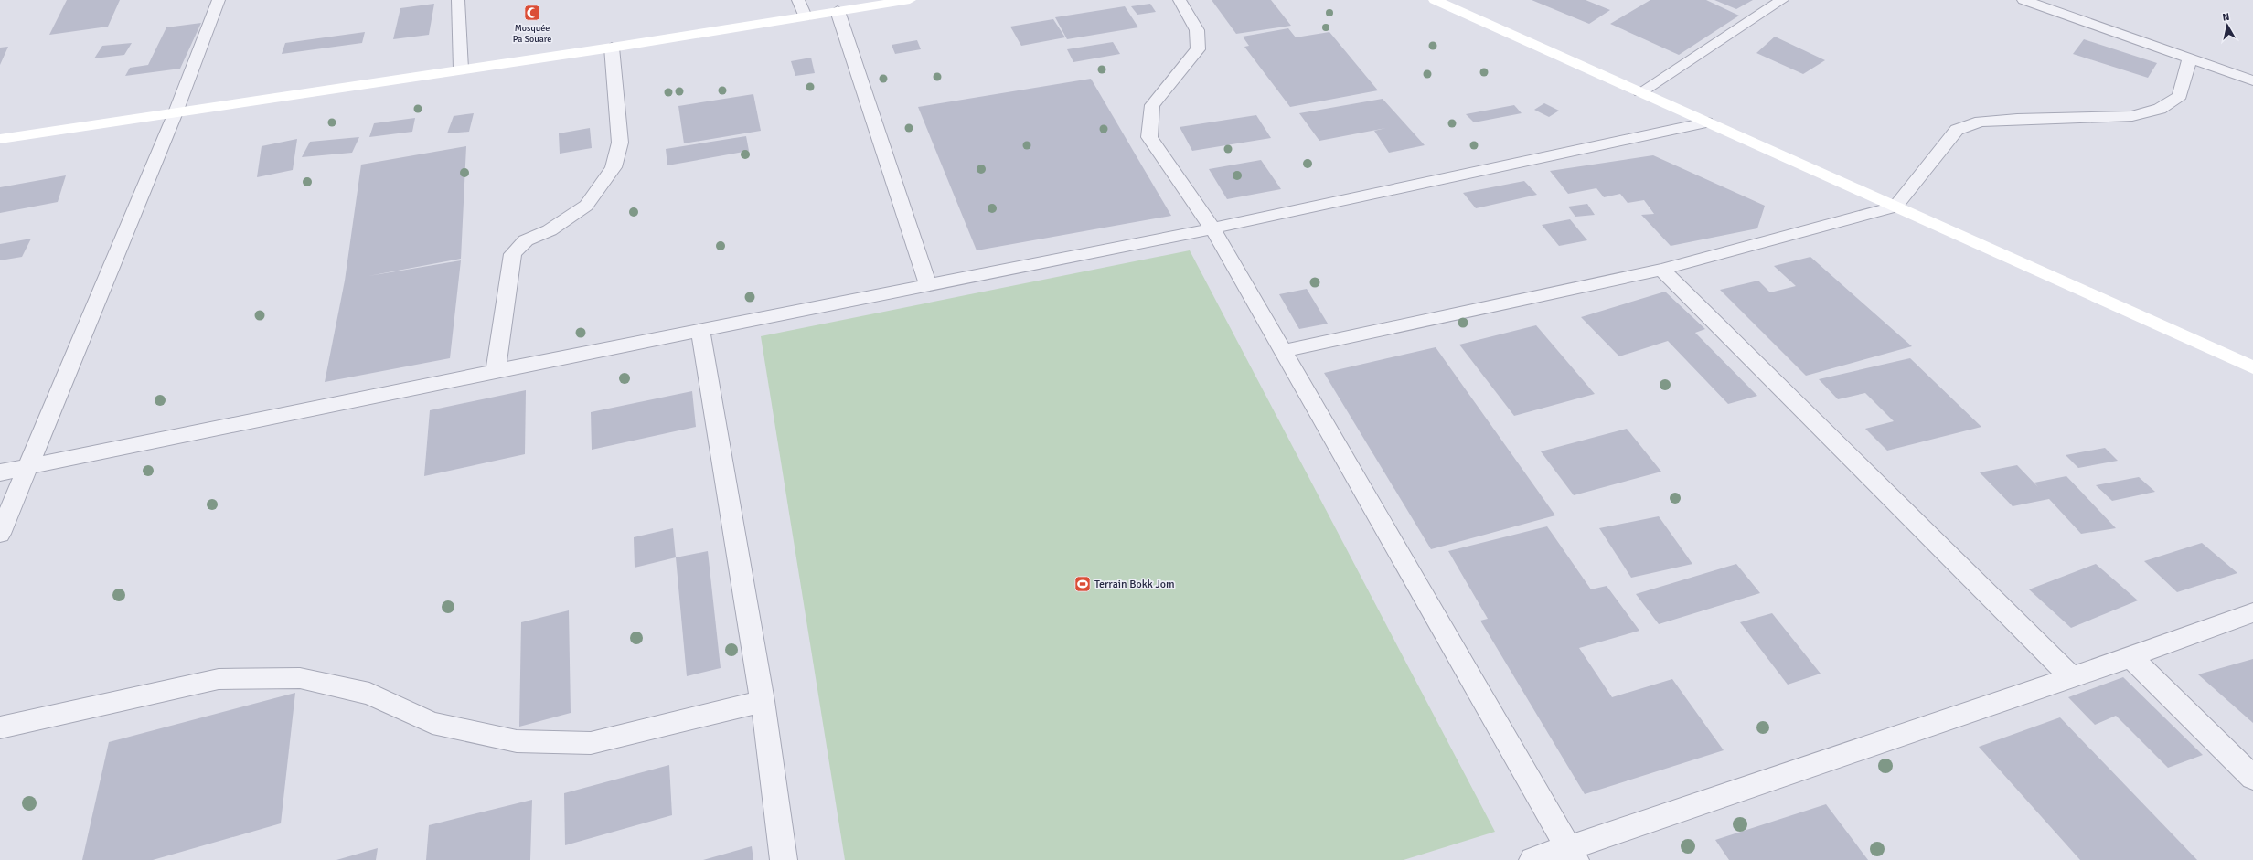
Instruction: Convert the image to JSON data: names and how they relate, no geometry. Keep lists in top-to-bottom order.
{
  "places": {
    "mosque": ["Mosquée Pa Souare"],
    "sports": ["Terrain Bokk Jom"]
  },
  "north": "top"
}
